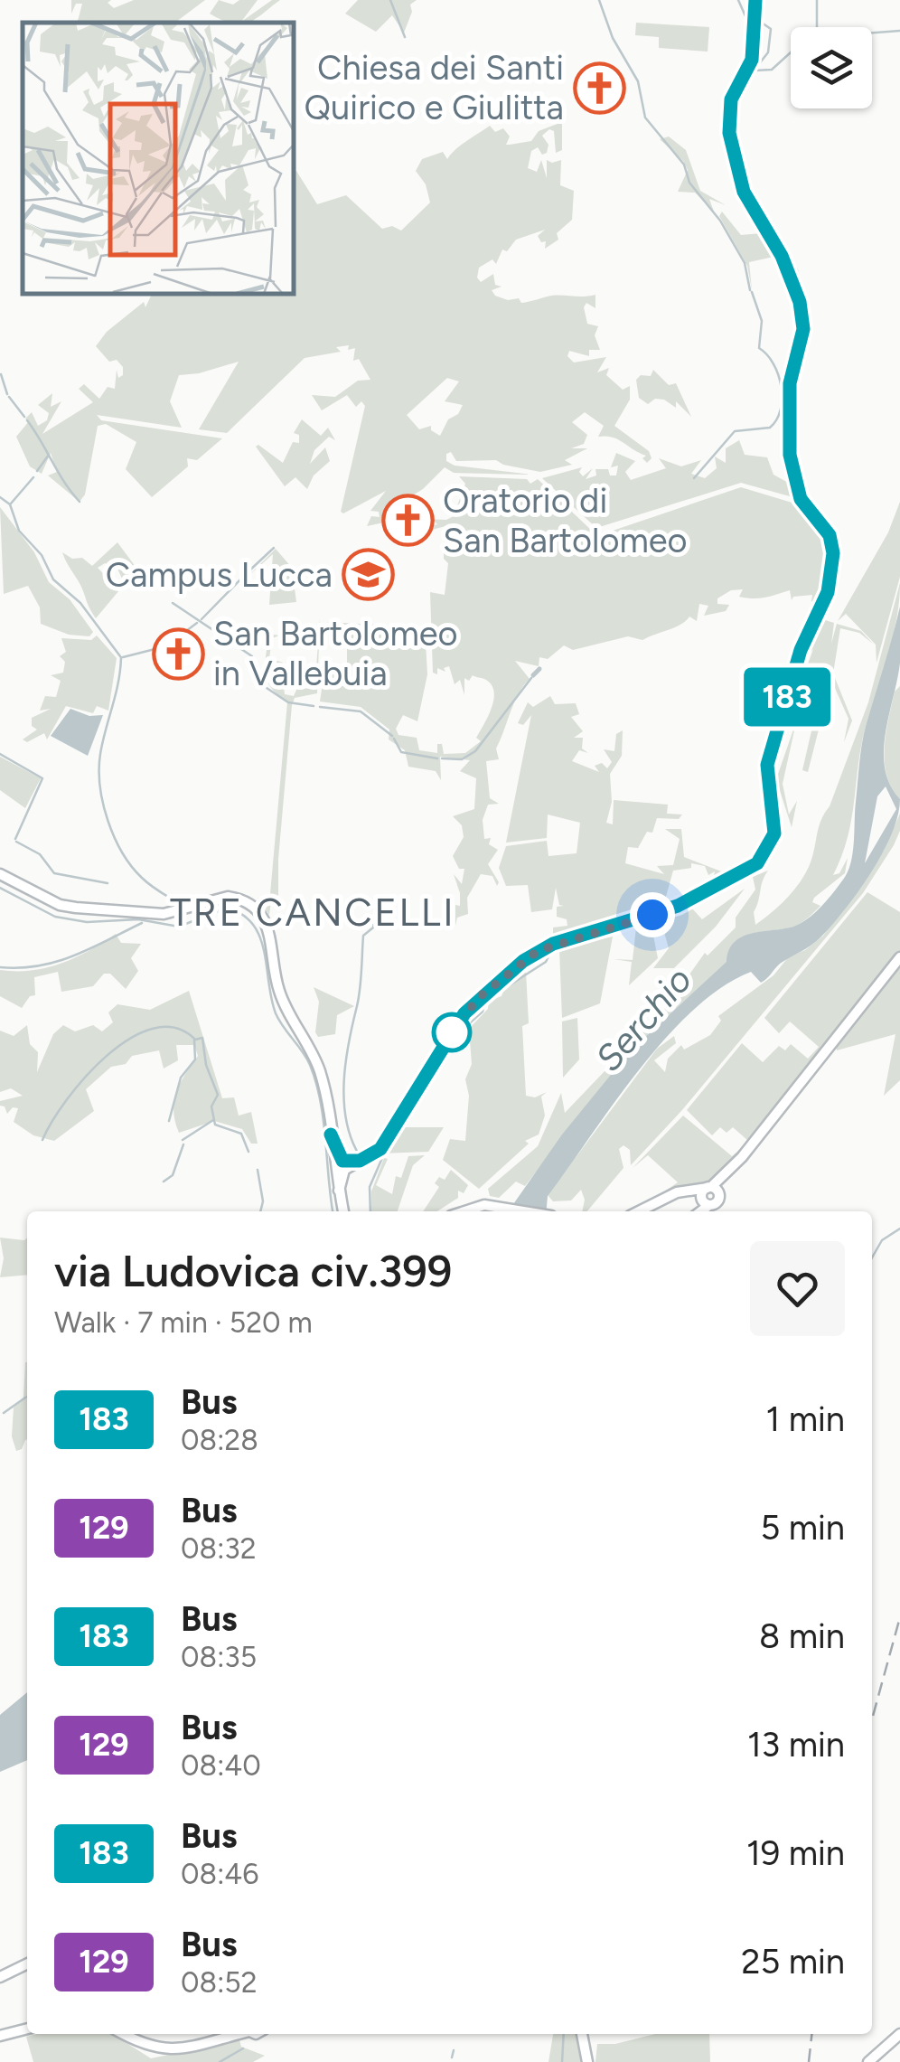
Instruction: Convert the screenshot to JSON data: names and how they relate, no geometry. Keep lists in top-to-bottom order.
{
  "districts": ["TRE CANCELLI"],
  "water": ["Serchio"],
  "places": {
    "church": ["Chiesa dei Santi Quirico e Giulitta", "Oratorio di San Bartolomeo", "San Bartolomeo in Vallebuia"],
    "school or university": ["Campus Lucca"]
  },
  "lines": ["bus line 183"],
  "page": {
    "on_map": "183",
    "heading": ["via Ludovica civ.399", "Walk · 7 min · 520 m"],
    "list": [
      {
        "mark": "183",
        "name": "Bus",
        "note": "08:28",
        "value": "1 min"
      },
      {
        "mark": "129",
        "name": "Bus",
        "note": "08:32",
        "value": "5 min"
      },
      {
        "mark": "183",
        "name": "Bus",
        "note": "08:35",
        "value": "8 min"
      },
      {
        "mark": "129",
        "name": "Bus",
        "note": "08:40",
        "value": "13 min"
      },
      {
        "mark": "183",
        "name": "Bus",
        "note": "08:46",
        "value": "19 min"
      },
      {
        "mark": "129",
        "name": "Bus",
        "note": "08:52",
        "value": "25 min"
      }
    ]
  }
}
